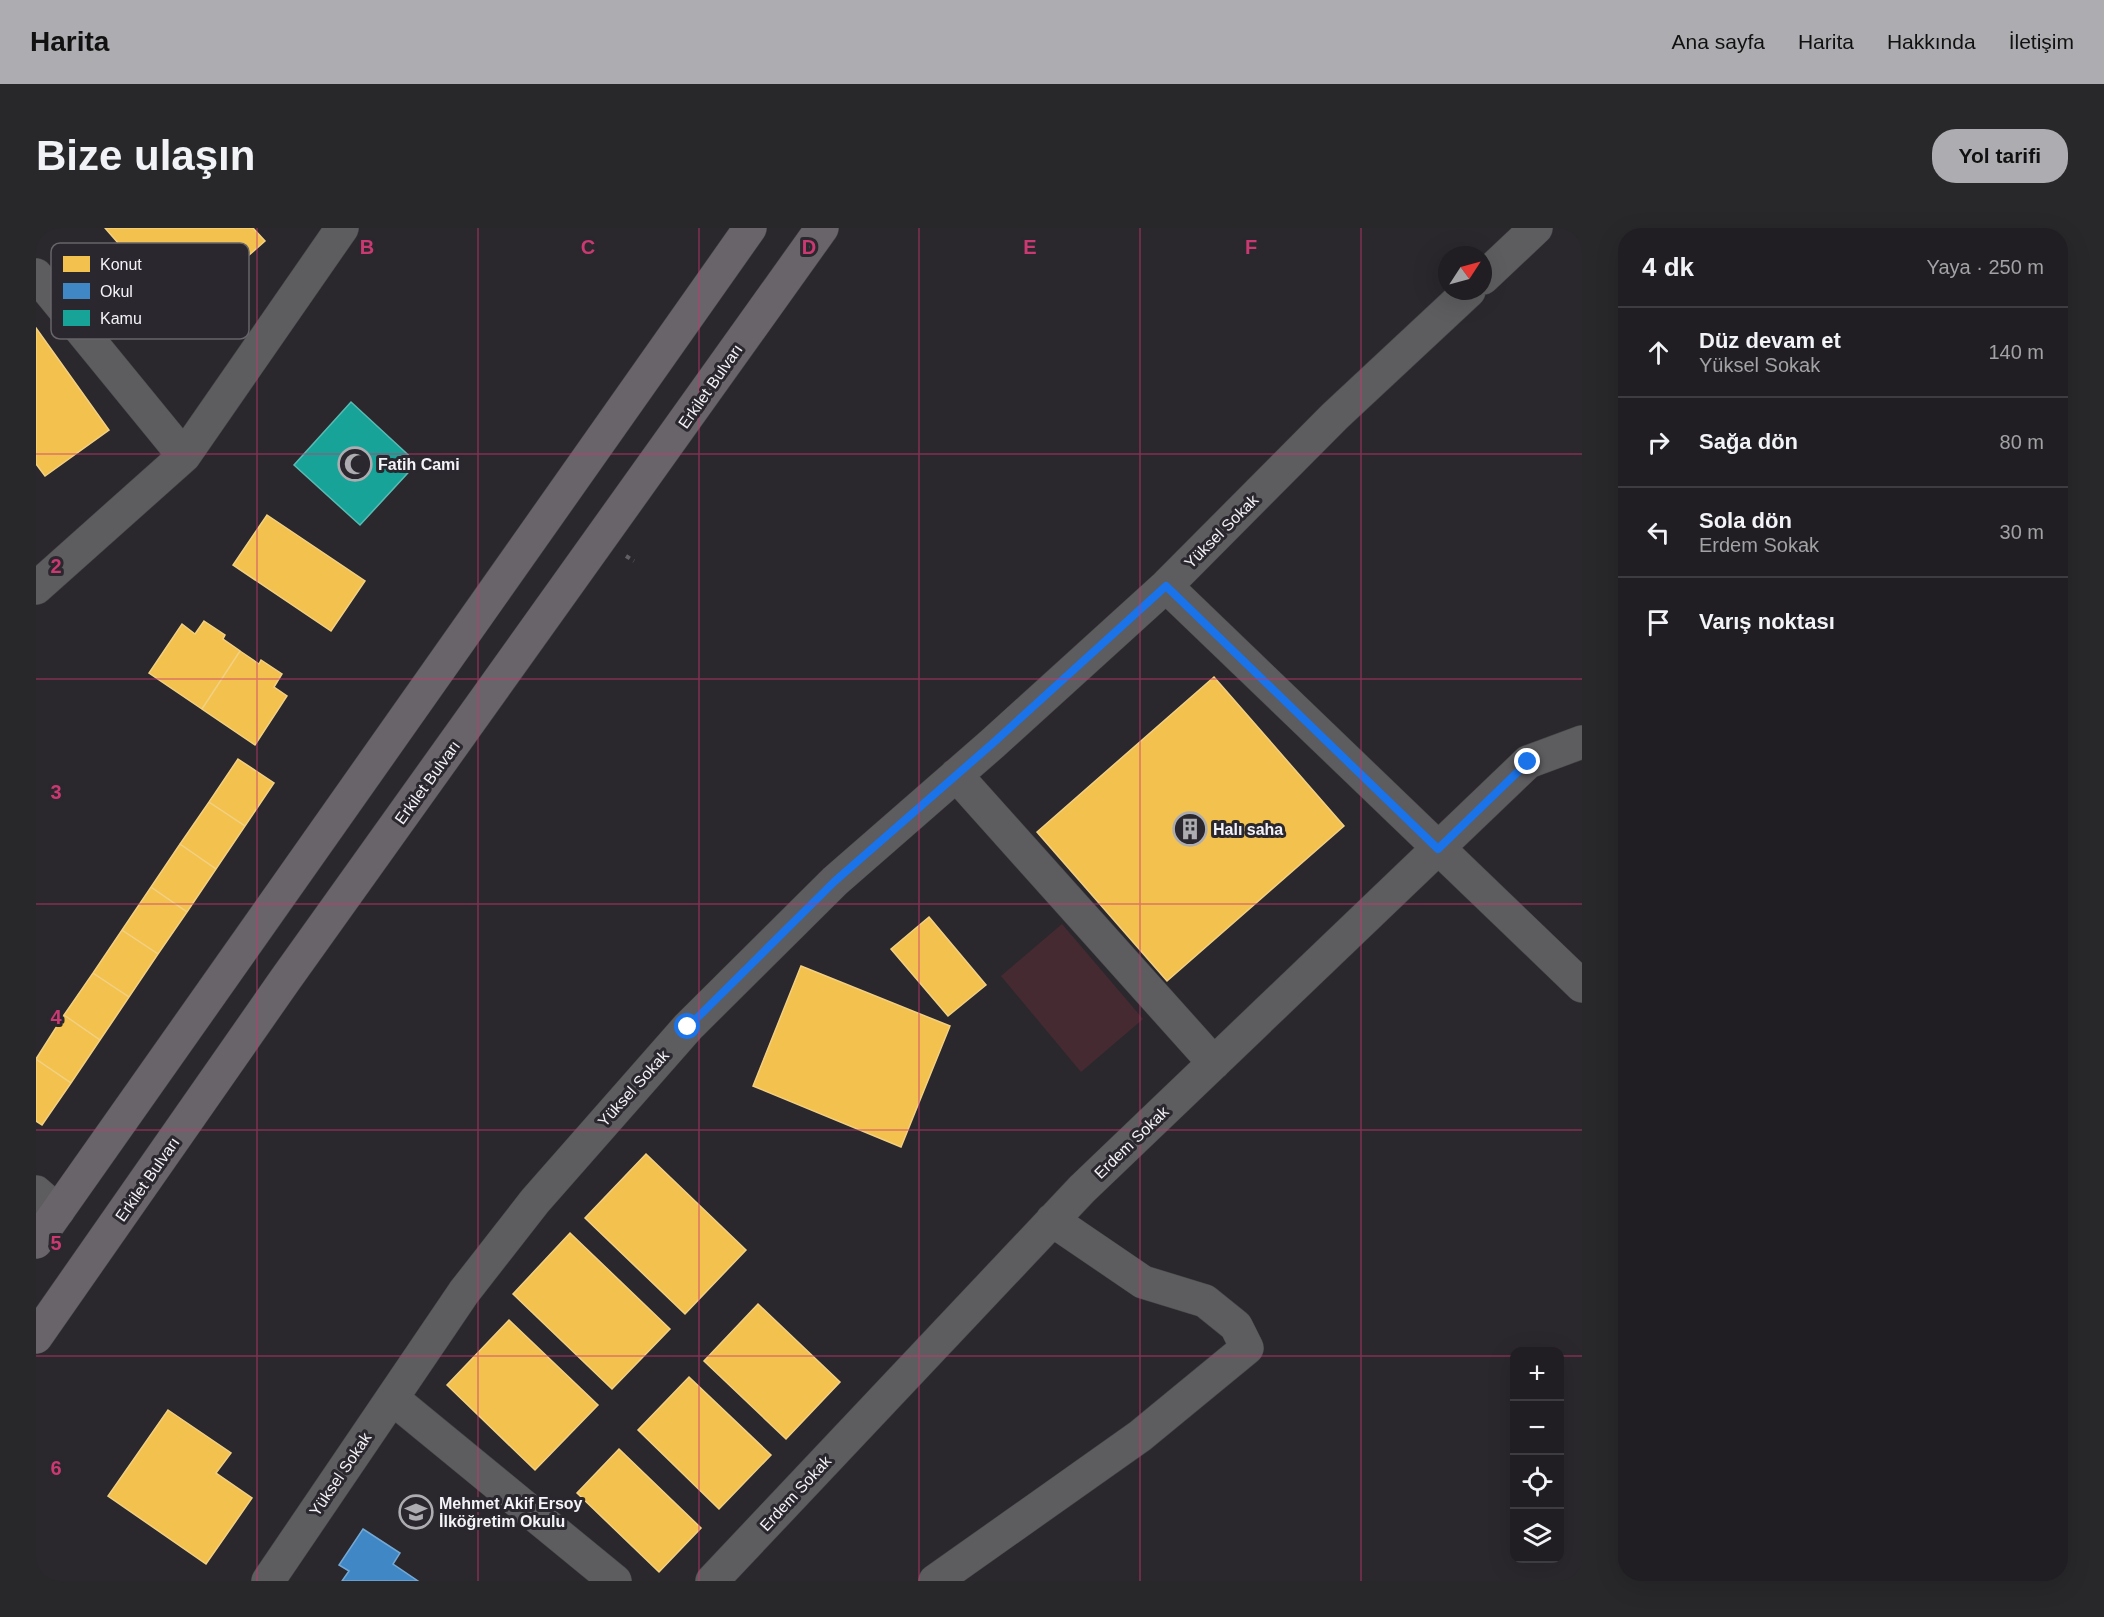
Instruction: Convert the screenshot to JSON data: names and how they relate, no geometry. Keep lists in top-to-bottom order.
{
  "streets": {
    "main road": ["Erkilet Bulvarı"],
    "street": ["Yüksel Sokak", "Erdem Sokak"]
  },
  "places": {
    "mosque": ["Fatih Cami"],
    "building": ["Halı saha"],
    "school or university": ["Mehmet Akif Ersoy İlköğretim Okulu"]
  },
  "legend": ["Konut", "Okul", "Kamu"],
  "north": "top right",
  "page": {
    "header": "Harita",
    "nav": [
      "Ana sayfa",
      "Harita",
      "Hakkında",
      "İletişim"
    ],
    "buttons": "Yol tarifi",
    "title": "Bize ulaşın",
    "heading": ["4 dk", "Yaya · 250 m"],
    "list": [
      ["Düz devam et", "Yüksel Sokak", "140 m"],
      ["Sağa dön", "80 m"],
      ["Sola dön", "Erdem Sokak", "30 m"],
      "Varış noktası"
    ],
    "map_buttons": ["+", "−"]
  },
  "grid": {
    "columns": [
      "B",
      "C",
      "D",
      "E",
      "F"
    ],
    "rows": [
      "2",
      "3",
      "4",
      "5",
      "6"
    ]
  }
}
